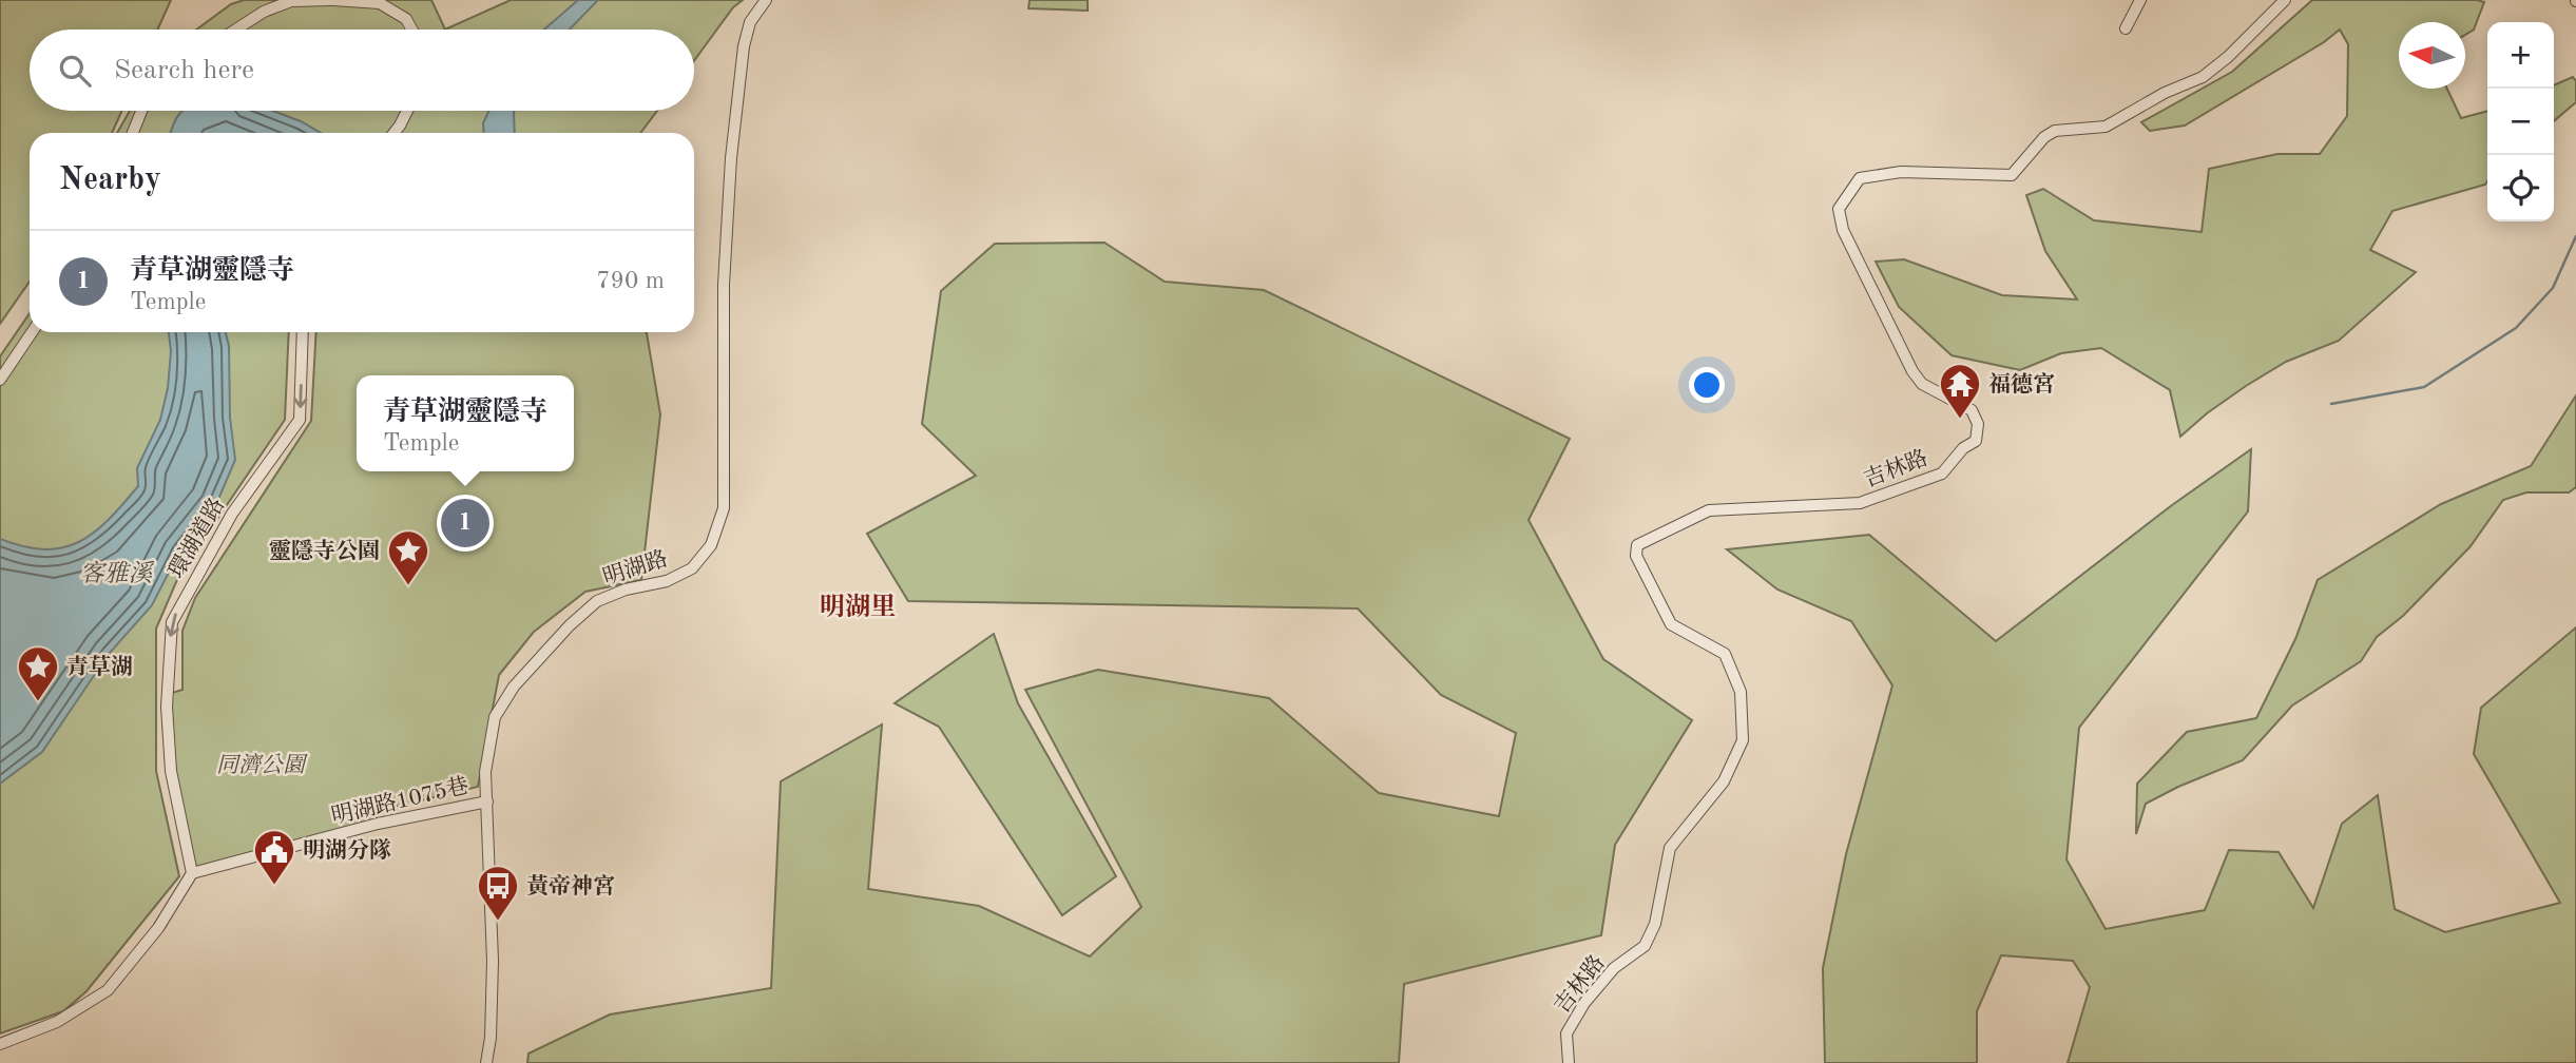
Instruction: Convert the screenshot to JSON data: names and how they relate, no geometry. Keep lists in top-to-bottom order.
{
  "streets": {
    "street": [
      "吉林路",
      "環湖道路",
      "明湖路",
      "明湖路1075巷"
    ]
  },
  "crossings": [
    ["環湖道路", "明湖路1075巷"],
    ["明湖路", "明湖路1075巷"]
  ],
  "one_way": ["環湖道路"],
  "districts": ["明湖里"],
  "water": ["客雅溪"],
  "parks": ["同濟公園"],
  "places": {
    "temple": ["福德宮"],
    "place": ["靈隱寺公園", "青草湖"],
    "public building": ["明湖分隊"],
    "bus stop": ["黃帝神宮"]
  },
  "north": "left",
  "page": {
    "map_buttons": ["+", "−"],
    "search": "Search here",
    "heading": "Nearby",
    "list": [
      {
        "mark": "1",
        "name": "青草湖靈隱寺",
        "note": "Temple",
        "value": "790 m"
      }
    ],
    "popup": ["青草湖靈隱寺", "Temple"],
    "pins": "1"
  }
}
